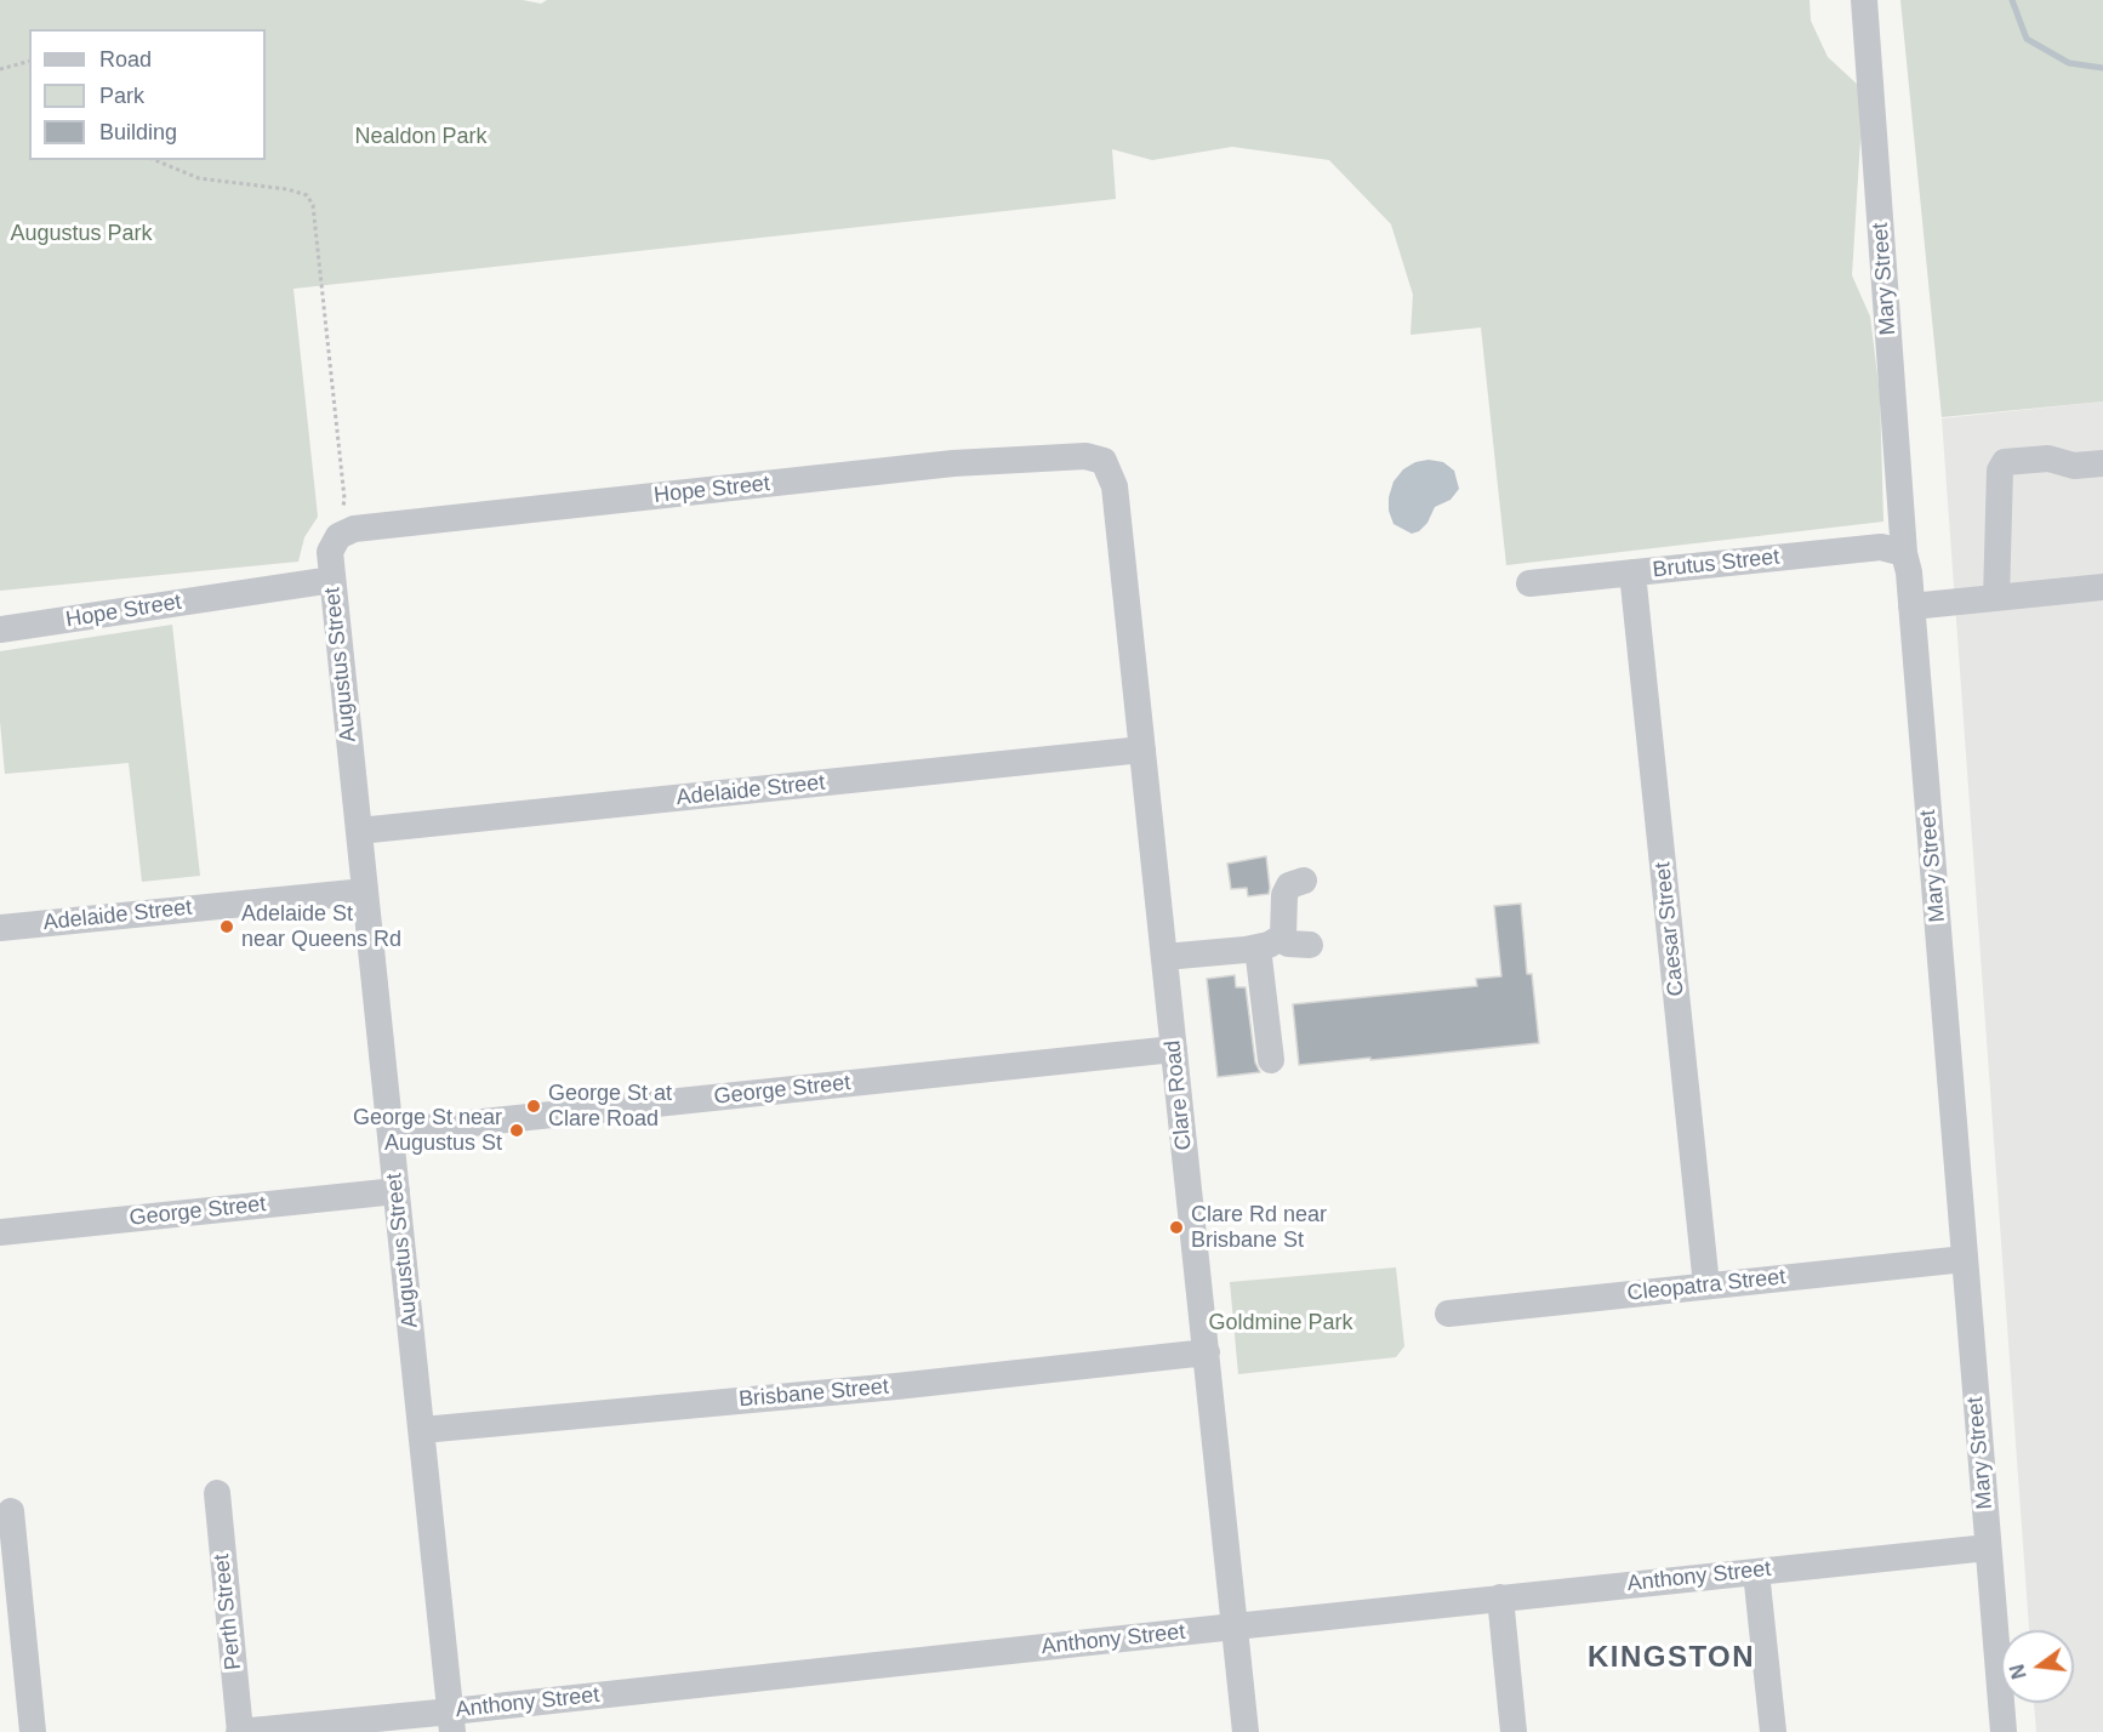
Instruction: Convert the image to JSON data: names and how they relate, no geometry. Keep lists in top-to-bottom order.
{
  "streets": {
    "street": [
      "Mary Street",
      "Hope Street",
      "Brutus Street",
      "Augustus Street",
      "Adelaide Street",
      "Caesar Street",
      "George Street",
      "Clare Road",
      "Cleopatra Street",
      "Brisbane Street",
      "Anthony Street",
      "Perth Street"
    ]
  },
  "crossings": [
    ["Mary Street", "Brutus Street"],
    ["Mary Street", "Cleopatra Street"],
    ["Mary Street", "Anthony Street"],
    ["Hope Street", "Augustus Street"],
    ["Hope Street", "Clare Road"],
    ["Brutus Street", "Caesar Street"],
    ["Augustus Street", "Adelaide Street"],
    ["Augustus Street", "George Street"],
    ["Augustus Street", "Brisbane Street"],
    ["Augustus Street", "Anthony Street"],
    ["Adelaide Street", "Clare Road"],
    ["Caesar Street", "Cleopatra Street"],
    ["George Street", "Clare Road"],
    ["Clare Road", "Brisbane Street"],
    ["Clare Road", "Anthony Street"],
    ["Anthony Street", "Perth Street"]
  ],
  "districts": ["KINGSTON"],
  "parks": ["Nealdon Park", "Augustus Park", "Goldmine Park"],
  "places": [
    "Adelaide St near Queens Rd",
    "George St at Clare Road",
    "George St near Augustus St",
    "Clare Rd near Brisbane St"
  ],
  "legend": ["Road", "Park", "Building"],
  "north": "left"
}
